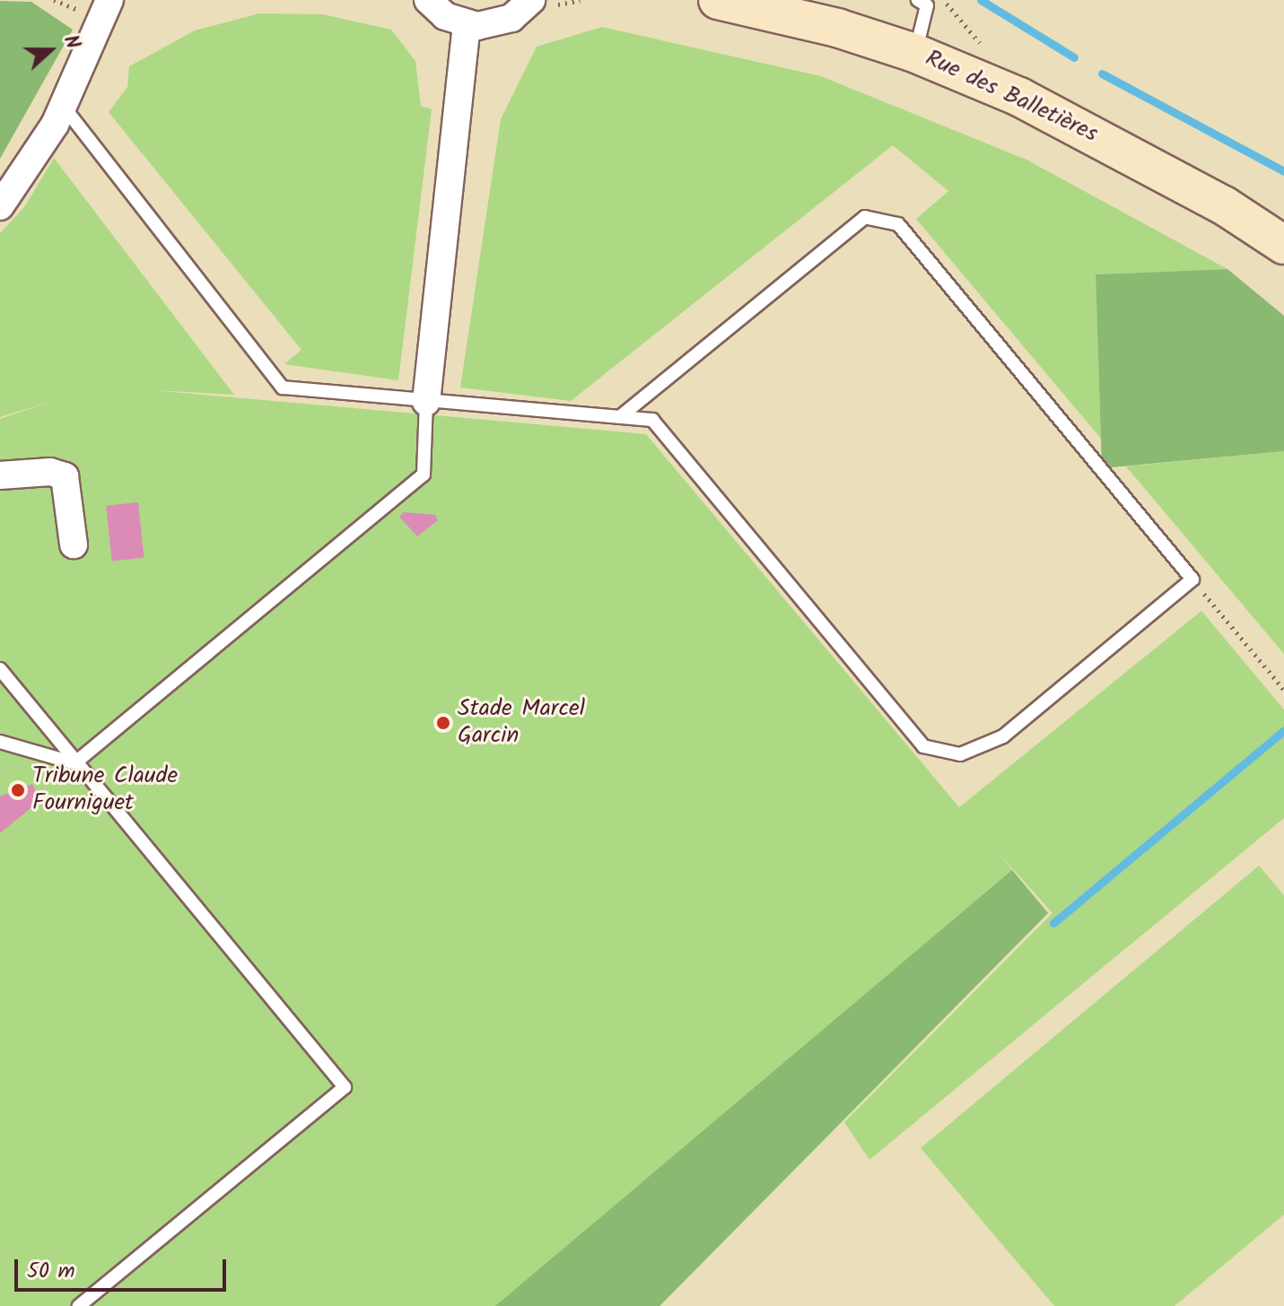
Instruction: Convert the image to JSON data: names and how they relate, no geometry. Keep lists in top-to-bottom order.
{
  "streets": {
    "main road": ["Rue des Balletières"]
  },
  "places": ["Stade Marcel Garcin", "Tribune Claude Fourniguet"],
  "scale_bar": "50 m",
  "north": "right"
}
